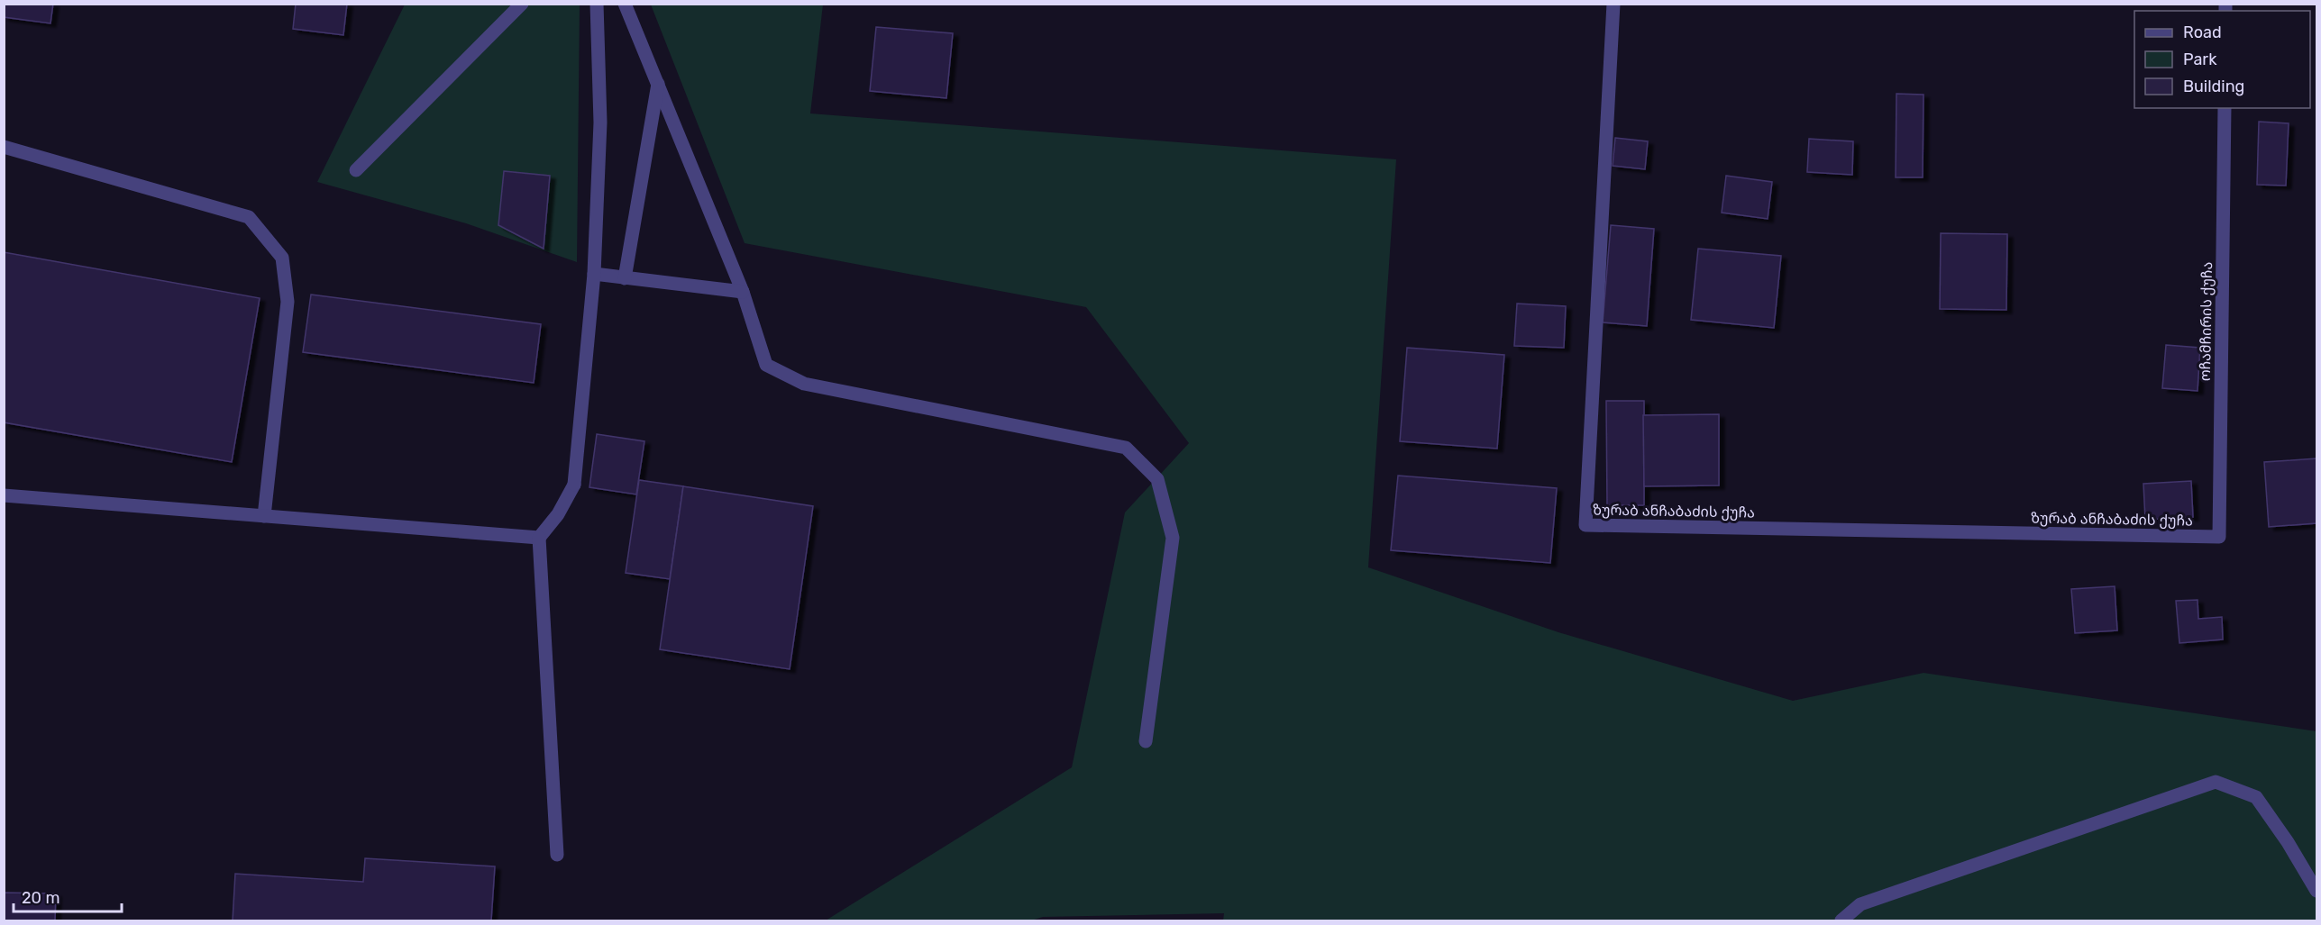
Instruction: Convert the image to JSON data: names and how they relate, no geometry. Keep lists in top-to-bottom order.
{
  "streets": {
    "street": ["ოჩამჩირის ქუჩა", "ზურაბ ანჩაბაძის ქუჩა"]
  },
  "crossings": [
    ["ოჩამჩირის ქუჩა", "ზურაბ ანჩაბაძის ქუჩა"]
  ],
  "legend": ["Road", "Park", "Building"],
  "scale_bar": "20 m"
}
